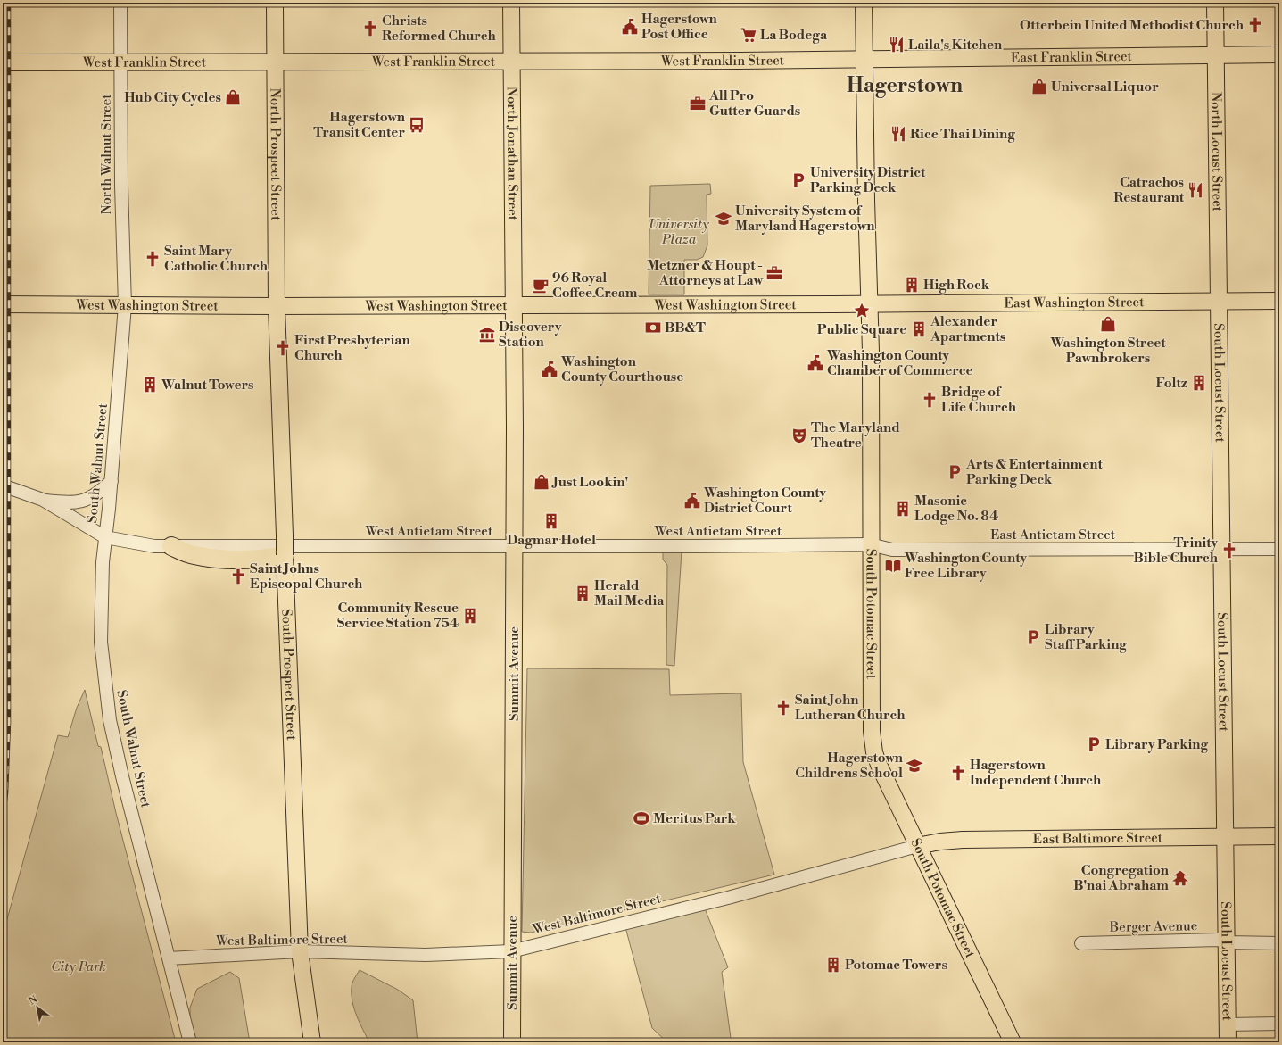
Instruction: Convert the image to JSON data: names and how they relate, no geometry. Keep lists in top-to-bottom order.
{
  "streets": {
    "main road": [
      "East Franklin Street",
      "West Franklin Street",
      "North Locust Street",
      "North Jonathan Street",
      "North Prospect Street",
      "East Washington Street",
      "West Washington Street",
      "South Locust Street",
      "South Potomac Street",
      "Summit Avenue",
      "South Prospect Street",
      "East Baltimore Street"
    ],
    "street": [
      "North Walnut Street",
      "South Walnut Street",
      "West Antietam Street",
      "East Antietam Street",
      "West Baltimore Street",
      "Berger Avenue"
    ]
  },
  "crossings": [
    ["East Franklin Street", "West Franklin Street"],
    ["East Franklin Street", "North Locust Street"],
    ["East Franklin Street", "South Potomac Street"],
    ["West Franklin Street", "North Jonathan Street"],
    ["West Franklin Street", "North Walnut Street"],
    ["West Franklin Street", "North Prospect Street"],
    ["West Franklin Street", "South Potomac Street"],
    ["North Locust Street", "East Washington Street"],
    ["North Locust Street", "South Locust Street"],
    ["North Jonathan Street", "West Washington Street"],
    ["North Jonathan Street", "Summit Avenue"],
    ["North Walnut Street", "West Washington Street"],
    ["North Walnut Street", "South Walnut Street"],
    ["North Prospect Street", "West Washington Street"],
    ["North Prospect Street", "South Prospect Street"],
    ["East Washington Street", "West Washington Street"],
    ["East Washington Street", "South Locust Street"],
    ["East Washington Street", "South Potomac Street"],
    ["West Washington Street", "South Walnut Street"],
    ["West Washington Street", "South Potomac Street"],
    ["West Washington Street", "Summit Avenue"],
    ["West Washington Street", "South Prospect Street"],
    ["South Locust Street", "East Antietam Street"],
    ["South Locust Street", "East Baltimore Street"],
    ["South Locust Street", "Berger Avenue"],
    ["South Walnut Street", "West Antietam Street"],
    ["South Walnut Street", "West Baltimore Street"],
    ["West Antietam Street", "East Antietam Street"],
    ["West Antietam Street", "South Potomac Street"],
    ["West Antietam Street", "Summit Avenue"],
    ["East Antietam Street", "South Potomac Street"],
    ["South Potomac Street", "East Baltimore Street"],
    ["South Potomac Street", "West Baltimore Street"],
    ["Summit Avenue", "West Baltimore Street"],
    ["South Prospect Street", "West Baltimore Street"],
    ["East Baltimore Street", "West Baltimore Street"]
  ],
  "districts": ["Hagerstown"],
  "parks": ["University Plaza", "City Park"],
  "places": {
    "church": [
      "Otterbein United Methodist Church",
      "Christs Reformed Church",
      "Saint Mary Catholic Church",
      "First Presbyterian Church",
      "Bridge of Life Church",
      "Trinity Bible Church",
      "Saint Johns Episcopal Church",
      "Saint John Lutheran Church",
      "Hagerstown Independent Church"
    ],
    "public building": [
      "Hagerstown Post Office",
      "Washington County Chamber of Commerce",
      "Washington County Courthouse",
      "Washington County District Court"
    ],
    "supermarket": ["La Bodega"],
    "restaurant": ["Laila's Kitchen", "Rice Thai Dining", "Catrachos Restaurant"],
    "shop": [
      "Universal Liquor",
      "Hub City Cycles",
      "Washington Street Pawnbrokers",
      "Just Lookin'"
    ],
    "office": ["All Pro Gutter Guards", "Metzner & Houpt - Attorneys at Law"],
    "bus stop": ["Hagerstown Transit Center"],
    "parking": [
      "University District Parking Deck",
      "Arts & Entertainment Parking Deck",
      "Library Staff Parking",
      "Library Parking"
    ],
    "school or university": ["University System of Maryland Hagerstown", "Hagerstown Childrens School"],
    "building": [
      "High Rock",
      "Alexander Apartments",
      "Foltz",
      "Walnut Towers",
      "Masonic Lodge No. 84",
      "Dagmar Hotel",
      "Herald Mail Media",
      "Community Rescue Service Station 754",
      "Potomac Towers"
    ],
    "cafe": ["96 Royal Coffee Cream"],
    "place": ["Public Square"],
    "bank": ["BB&T"],
    "museum": ["Discovery Station"],
    "theatre": ["The Maryland Theatre"],
    "library": ["Washington County Free Library"],
    "sports": ["Meritus Park"],
    "temple": ["Congregation B'nai Abraham"]
  },
  "north": "top left"
}
